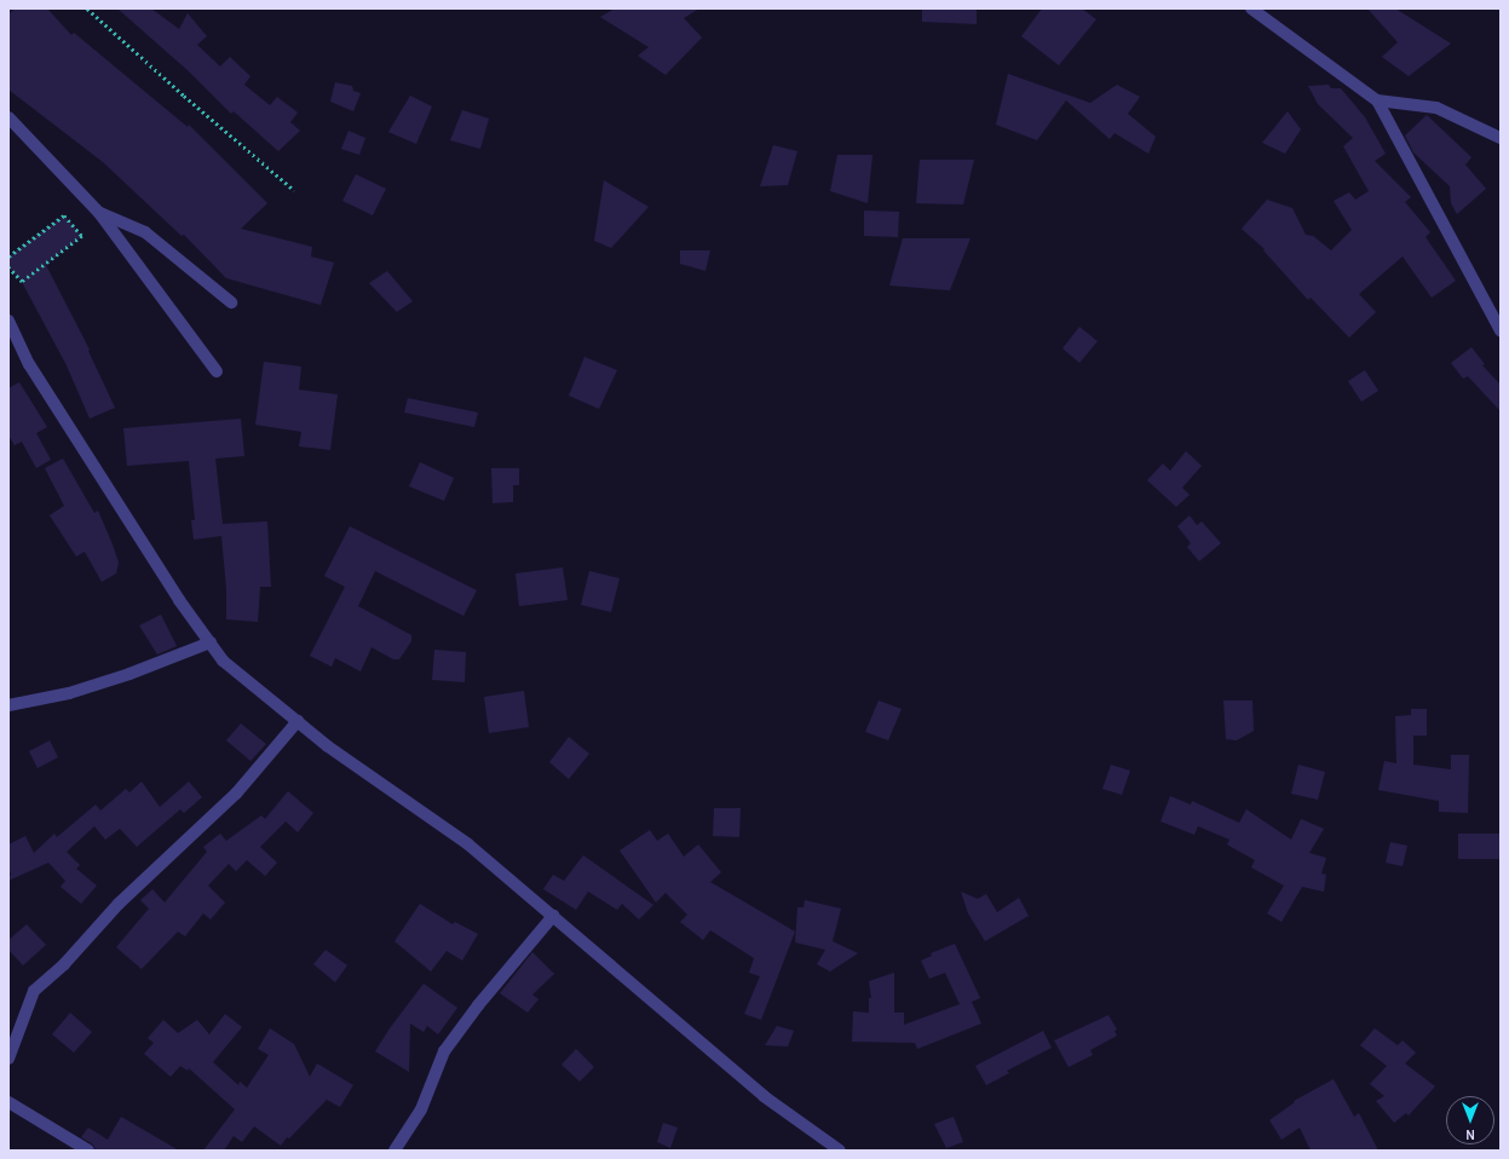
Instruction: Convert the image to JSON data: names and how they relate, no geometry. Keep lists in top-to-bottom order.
{
  "north": "bottom"
}
